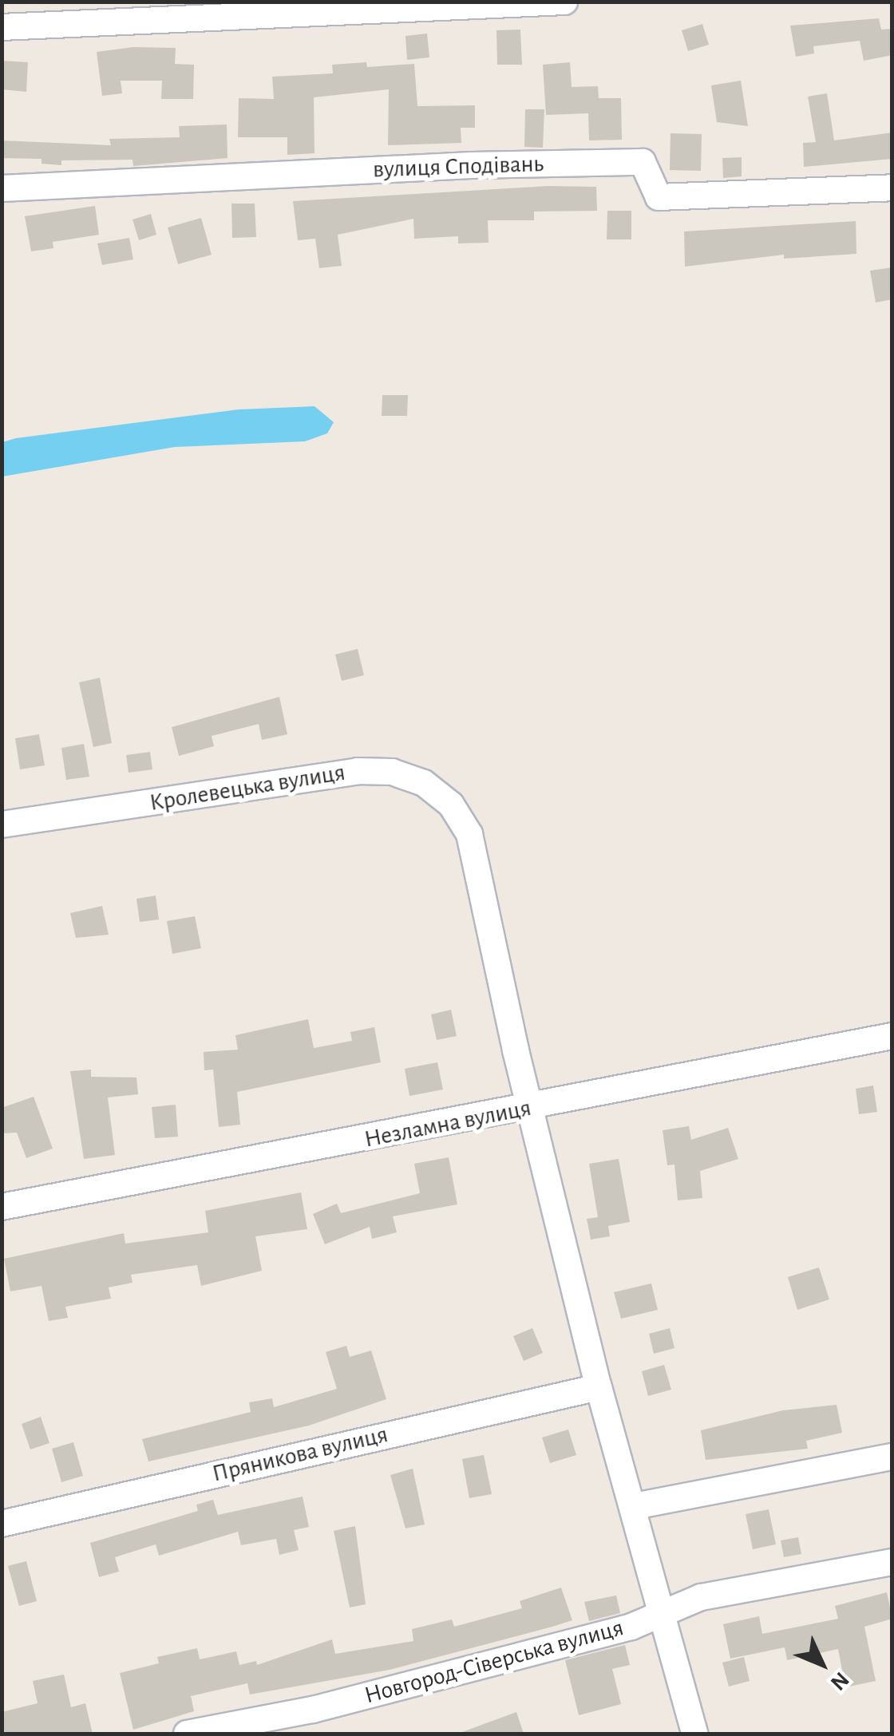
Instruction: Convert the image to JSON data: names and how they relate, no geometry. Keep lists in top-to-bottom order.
{
  "streets": {
    "street": [
      "вулиця Сподівань",
      "Кролевецька вулиця",
      "Незламна вулиця",
      "Пряникова вулиця",
      "Новгород-Сіверська вулиця"
    ]
  },
  "crossings": [
    ["Кролевецька вулиця", "Незламна вулиця"]
  ],
  "north": "bottom right"
}
